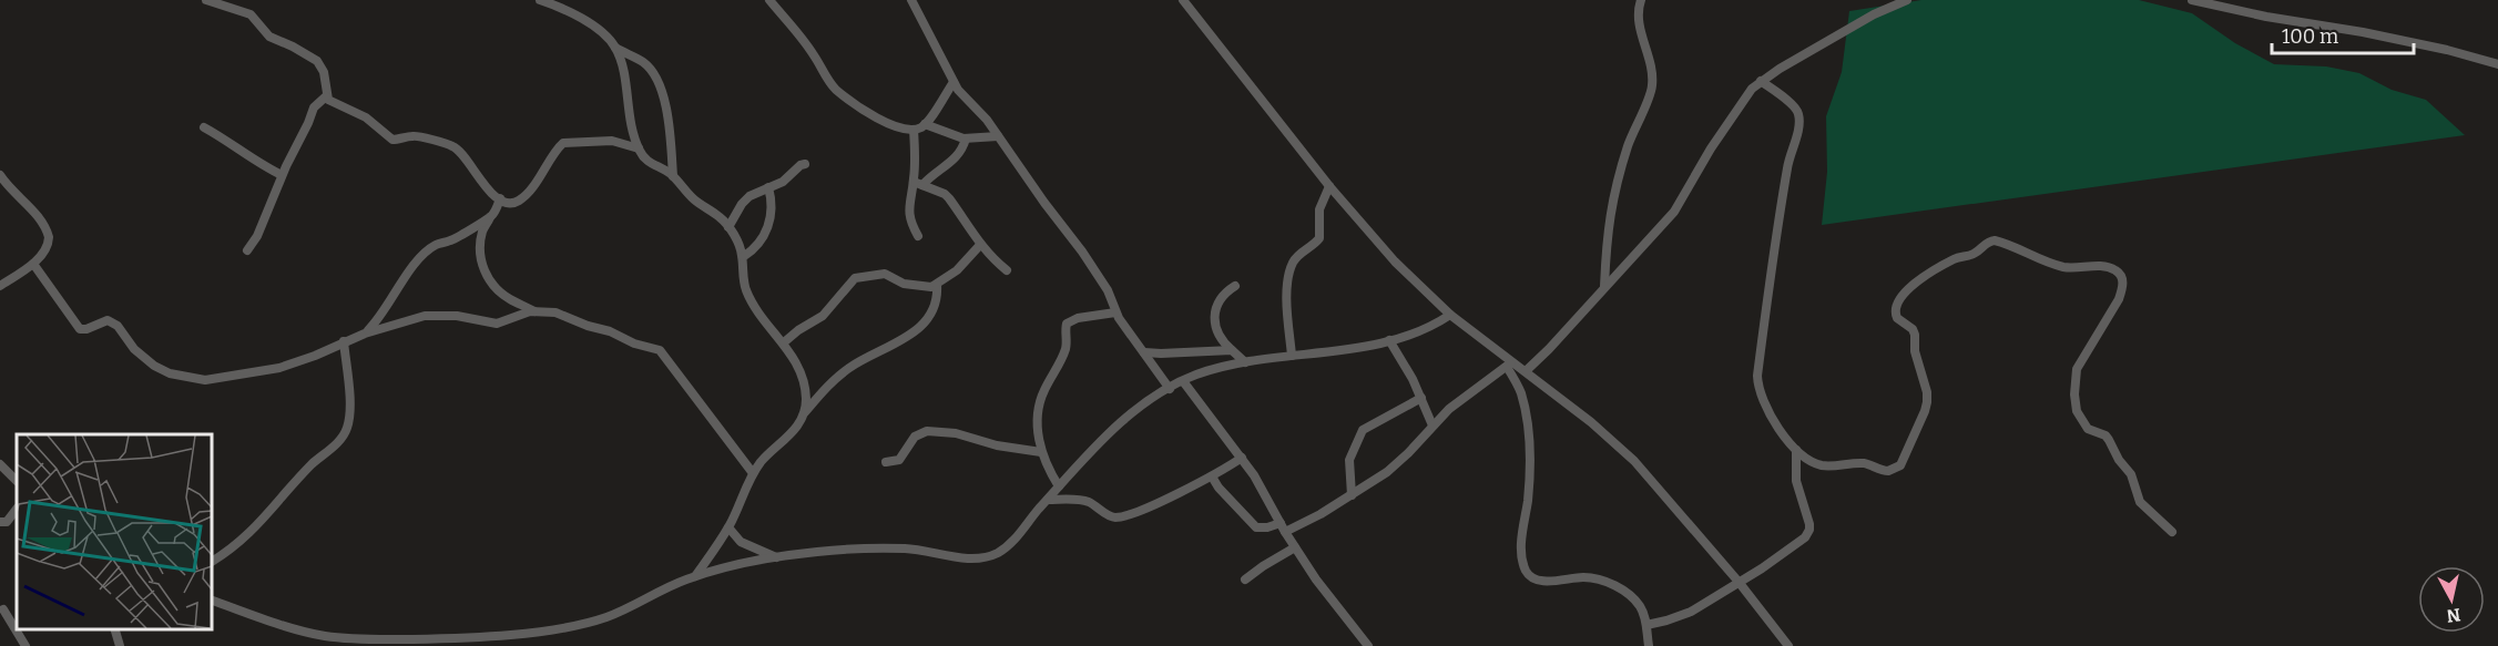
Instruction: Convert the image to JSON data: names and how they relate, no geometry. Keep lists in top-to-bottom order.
{
  "scale_bar": "100 m",
  "north": "bottom"
}
